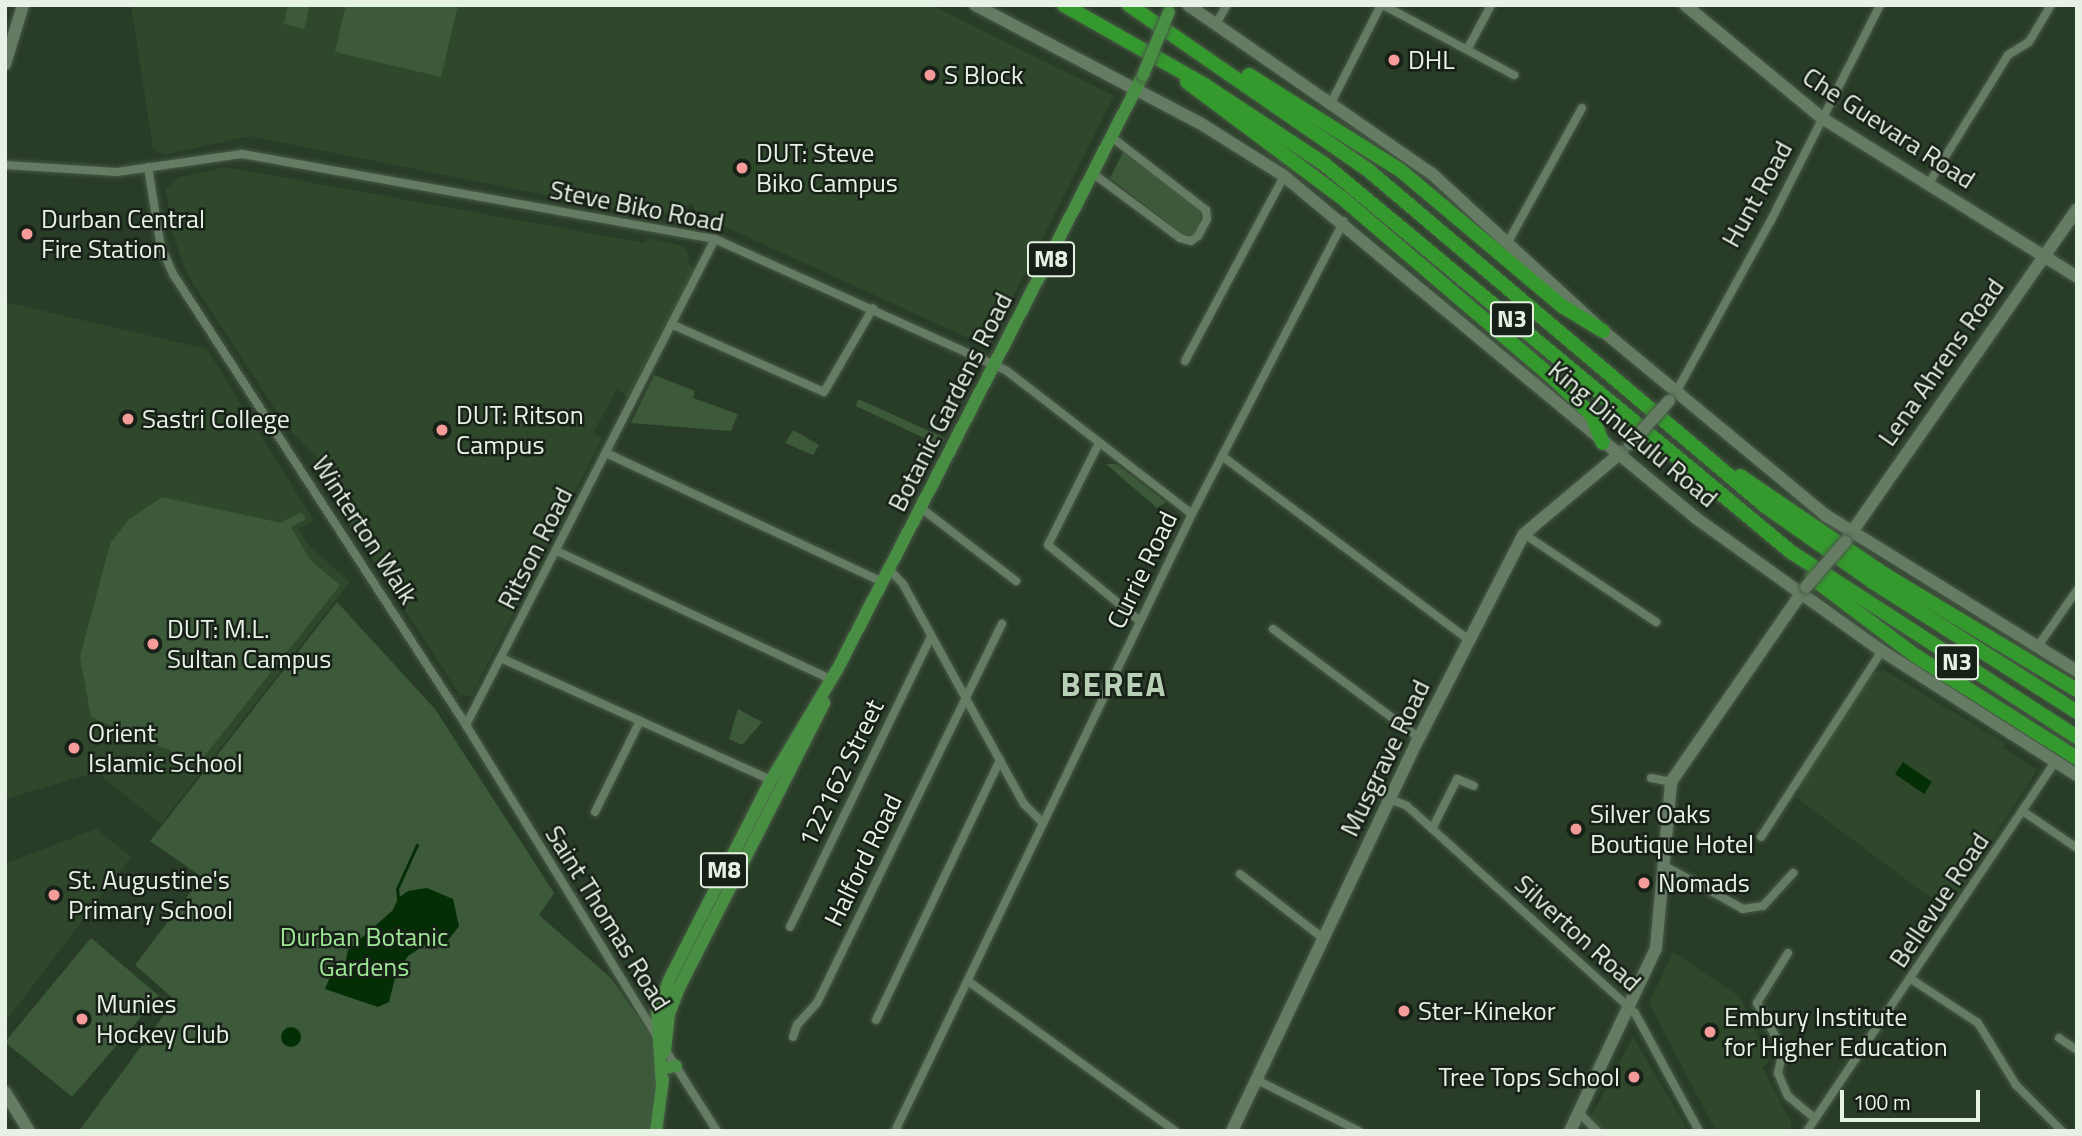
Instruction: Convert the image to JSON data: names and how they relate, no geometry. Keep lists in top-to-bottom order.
{
  "streets": {
    "highway": ["N3"],
    "main road": [
      "Che Guevara Road",
      "M8",
      "Lena Ahrens Road",
      "Botanic Gardens Road",
      "King Dinuzulu Road",
      "Musgrave Road"
    ],
    "street": [
      "Hunt Road",
      "Steve Biko Road",
      "Winterton Walk",
      "Ritson Road",
      "Currie Road",
      "122162 Street",
      "Halford Road",
      "Bellevue Road",
      "Saint Thomas Road",
      "Silverton Road"
    ]
  },
  "crossings": [
    ["Che Guevara Road", "Hunt Road"],
    ["Che Guevara Road", "Lena Ahrens Road"],
    ["Hunt Road", "Musgrave Road"],
    ["Steve Biko Road", "Botanic Gardens Road"],
    ["Steve Biko Road", "Winterton Walk"],
    ["Steve Biko Road", "Ritson Road"],
    ["Steve Biko Road", "Currie Road"],
    ["M8", "Botanic Gardens Road"],
    ["Lena Ahrens Road", "King Dinuzulu Road"],
    ["Botanic Gardens Road", "King Dinuzulu Road"],
    ["Botanic Gardens Road", "Saint Thomas Road"],
    ["King Dinuzulu Road", "Currie Road"],
    ["King Dinuzulu Road", "Musgrave Road"],
    ["King Dinuzulu Road", "Bellevue Road"],
    ["Winterton Walk", "Ritson Road"],
    ["Winterton Walk", "Saint Thomas Road"],
    ["Ritson Road", "Saint Thomas Road"],
    ["Musgrave Road", "Silverton Road"]
  ],
  "districts": ["BEREA"],
  "parks": ["Durban Botanic Gardens"],
  "places": [
    "DHL",
    "S Block",
    "DUT: Steve Biko Campus",
    "Durban Central Fire Station",
    "Sastri College",
    "DUT: Ritson Campus",
    "DUT: M.L. Sultan Campus",
    "Orient Islamic School",
    "Silver Oaks Boutique Hotel",
    "Nomads",
    "St. Augustine's Primary School",
    "Ster-Kinekor",
    "Munies Hockey Club",
    "Embury Institute for Higher Education",
    "Tree Tops School"
  ],
  "scale_bar": "100 m"
}
